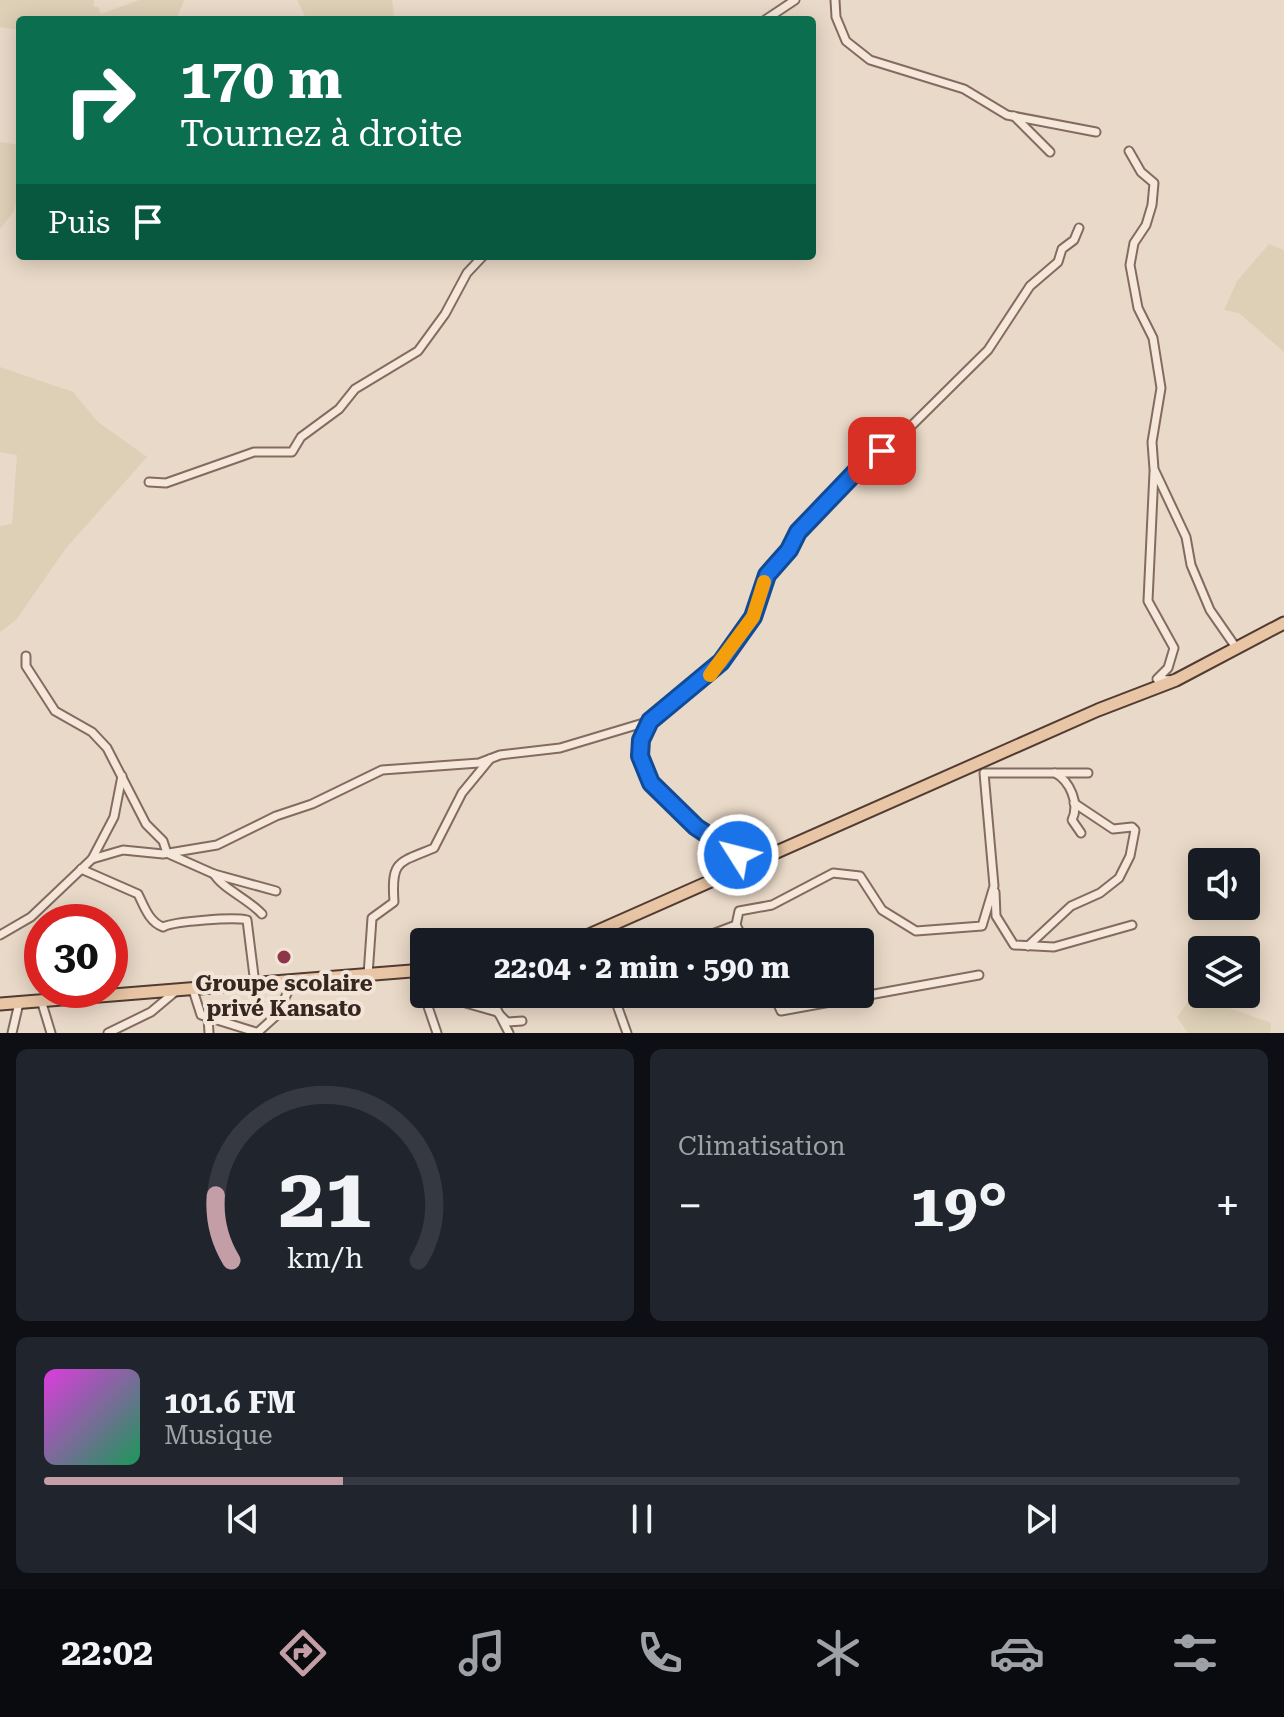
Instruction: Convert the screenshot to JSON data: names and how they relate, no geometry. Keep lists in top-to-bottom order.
{
  "places": ["Groupe scolaire privé Kansato"],
  "page": {
    "turn": ["170 m", "Tournez à droite"],
    "then": "Puis",
    "limit": "30",
    "trip": "22:04 · 2 min · 590 m",
    "tile": "Climatisation",
    "heat": ["−", "19°", "+"],
    "song": ["101.6 FM", "Musique"],
    "tabs": "22:02",
    "gauge": ["21", "km/h"]
  }
}
